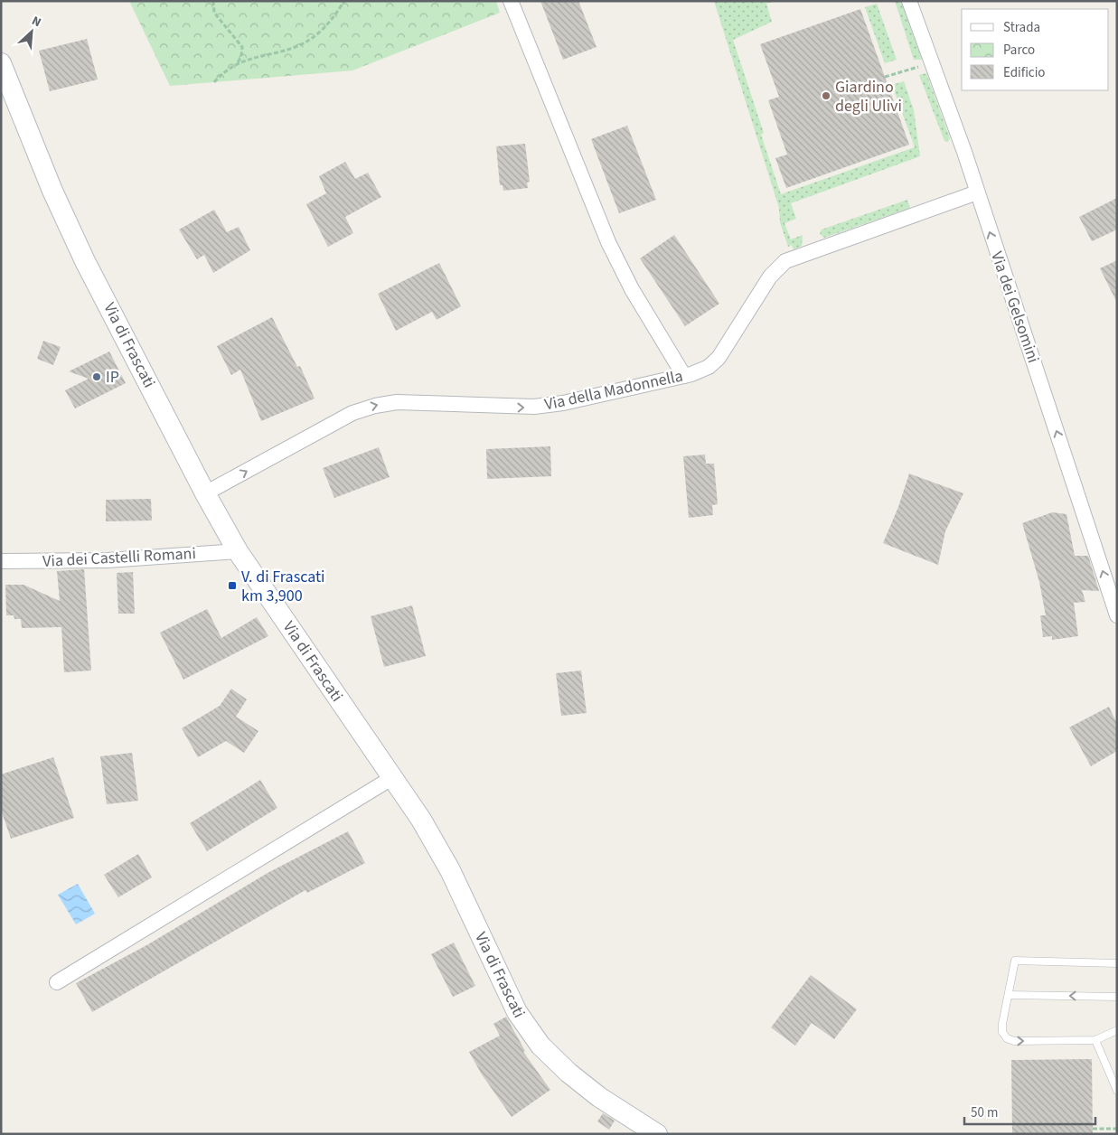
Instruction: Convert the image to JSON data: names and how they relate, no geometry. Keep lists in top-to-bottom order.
{
  "streets": {
    "main road": ["Via di Frascati"],
    "street": ["Via dei Gelsomini", "Via della Madonnella", "Via dei Castelli Romani"]
  },
  "crossings": [
    ["Via dei Gelsomini", "Via della Madonnella"],
    ["Via di Frascati", "Via della Madonnella"],
    ["Via di Frascati", "Via dei Castelli Romani"]
  ],
  "one_way": ["Via dei Gelsomini", "Via della Madonnella"],
  "places": {
    "other": ["Giardino degli Ulivi", "IP"],
    "transit": ["V. di Frascati km 3,900"]
  },
  "legend": ["Strada", "Parco", "Edificio"],
  "scale_bar": "50 m",
  "north": "top right"
}
